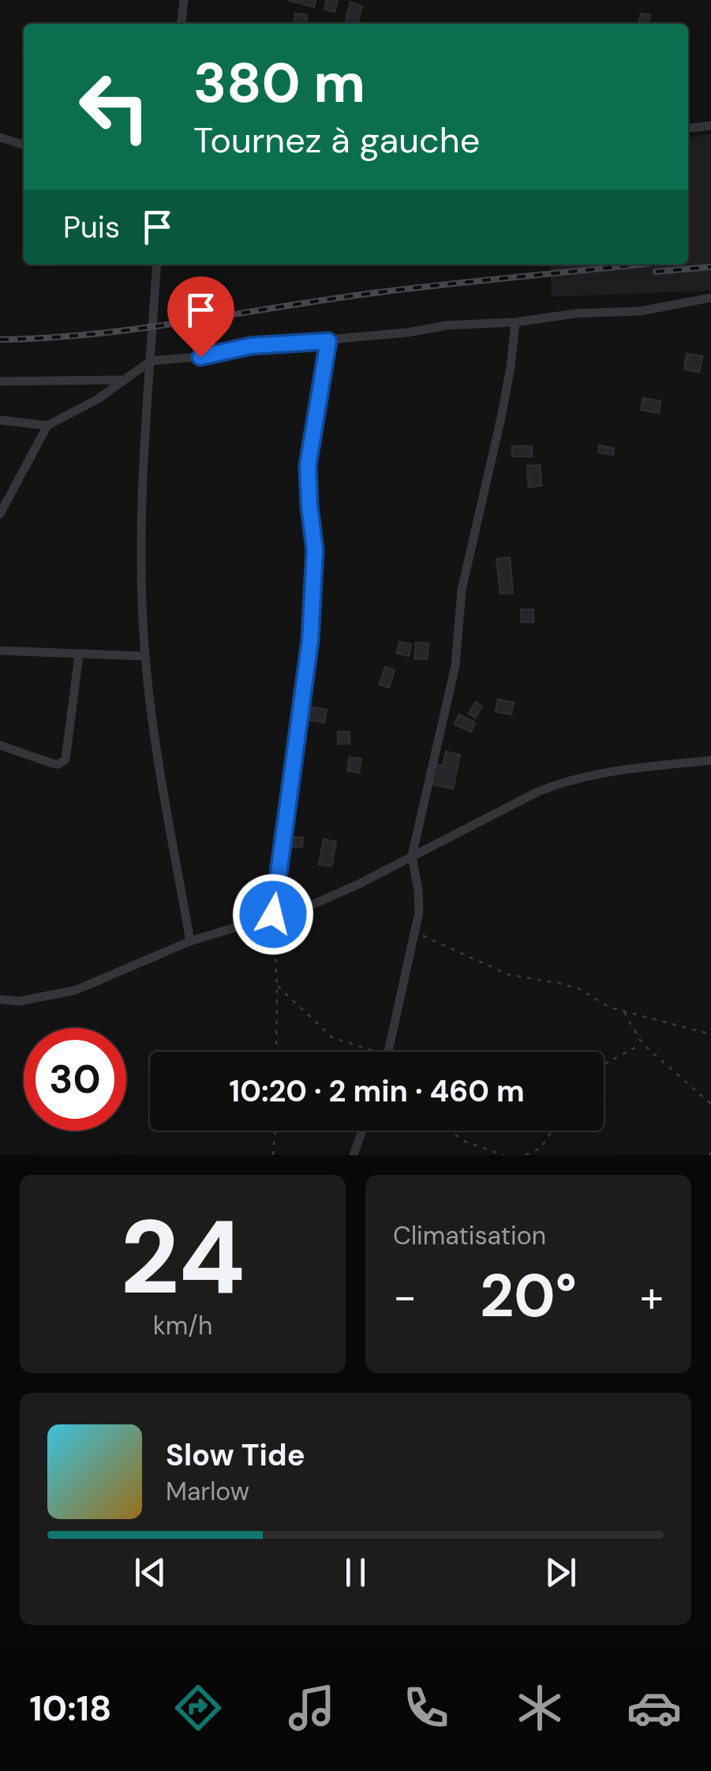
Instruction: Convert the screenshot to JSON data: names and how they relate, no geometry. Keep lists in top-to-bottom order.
{
  "page": {
    "turn": ["380 m", "Tournez à gauche"],
    "then": "Puis",
    "limit": "30",
    "trip": "10:20 · 2 min · 460 m",
    "tile": [
      ["24", "km/h"],
      "Climatisation"
    ],
    "heat": ["−", "20°", "+"],
    "song": ["Slow Tide", "Marlow"],
    "tabs": "10:18"
  }
}
